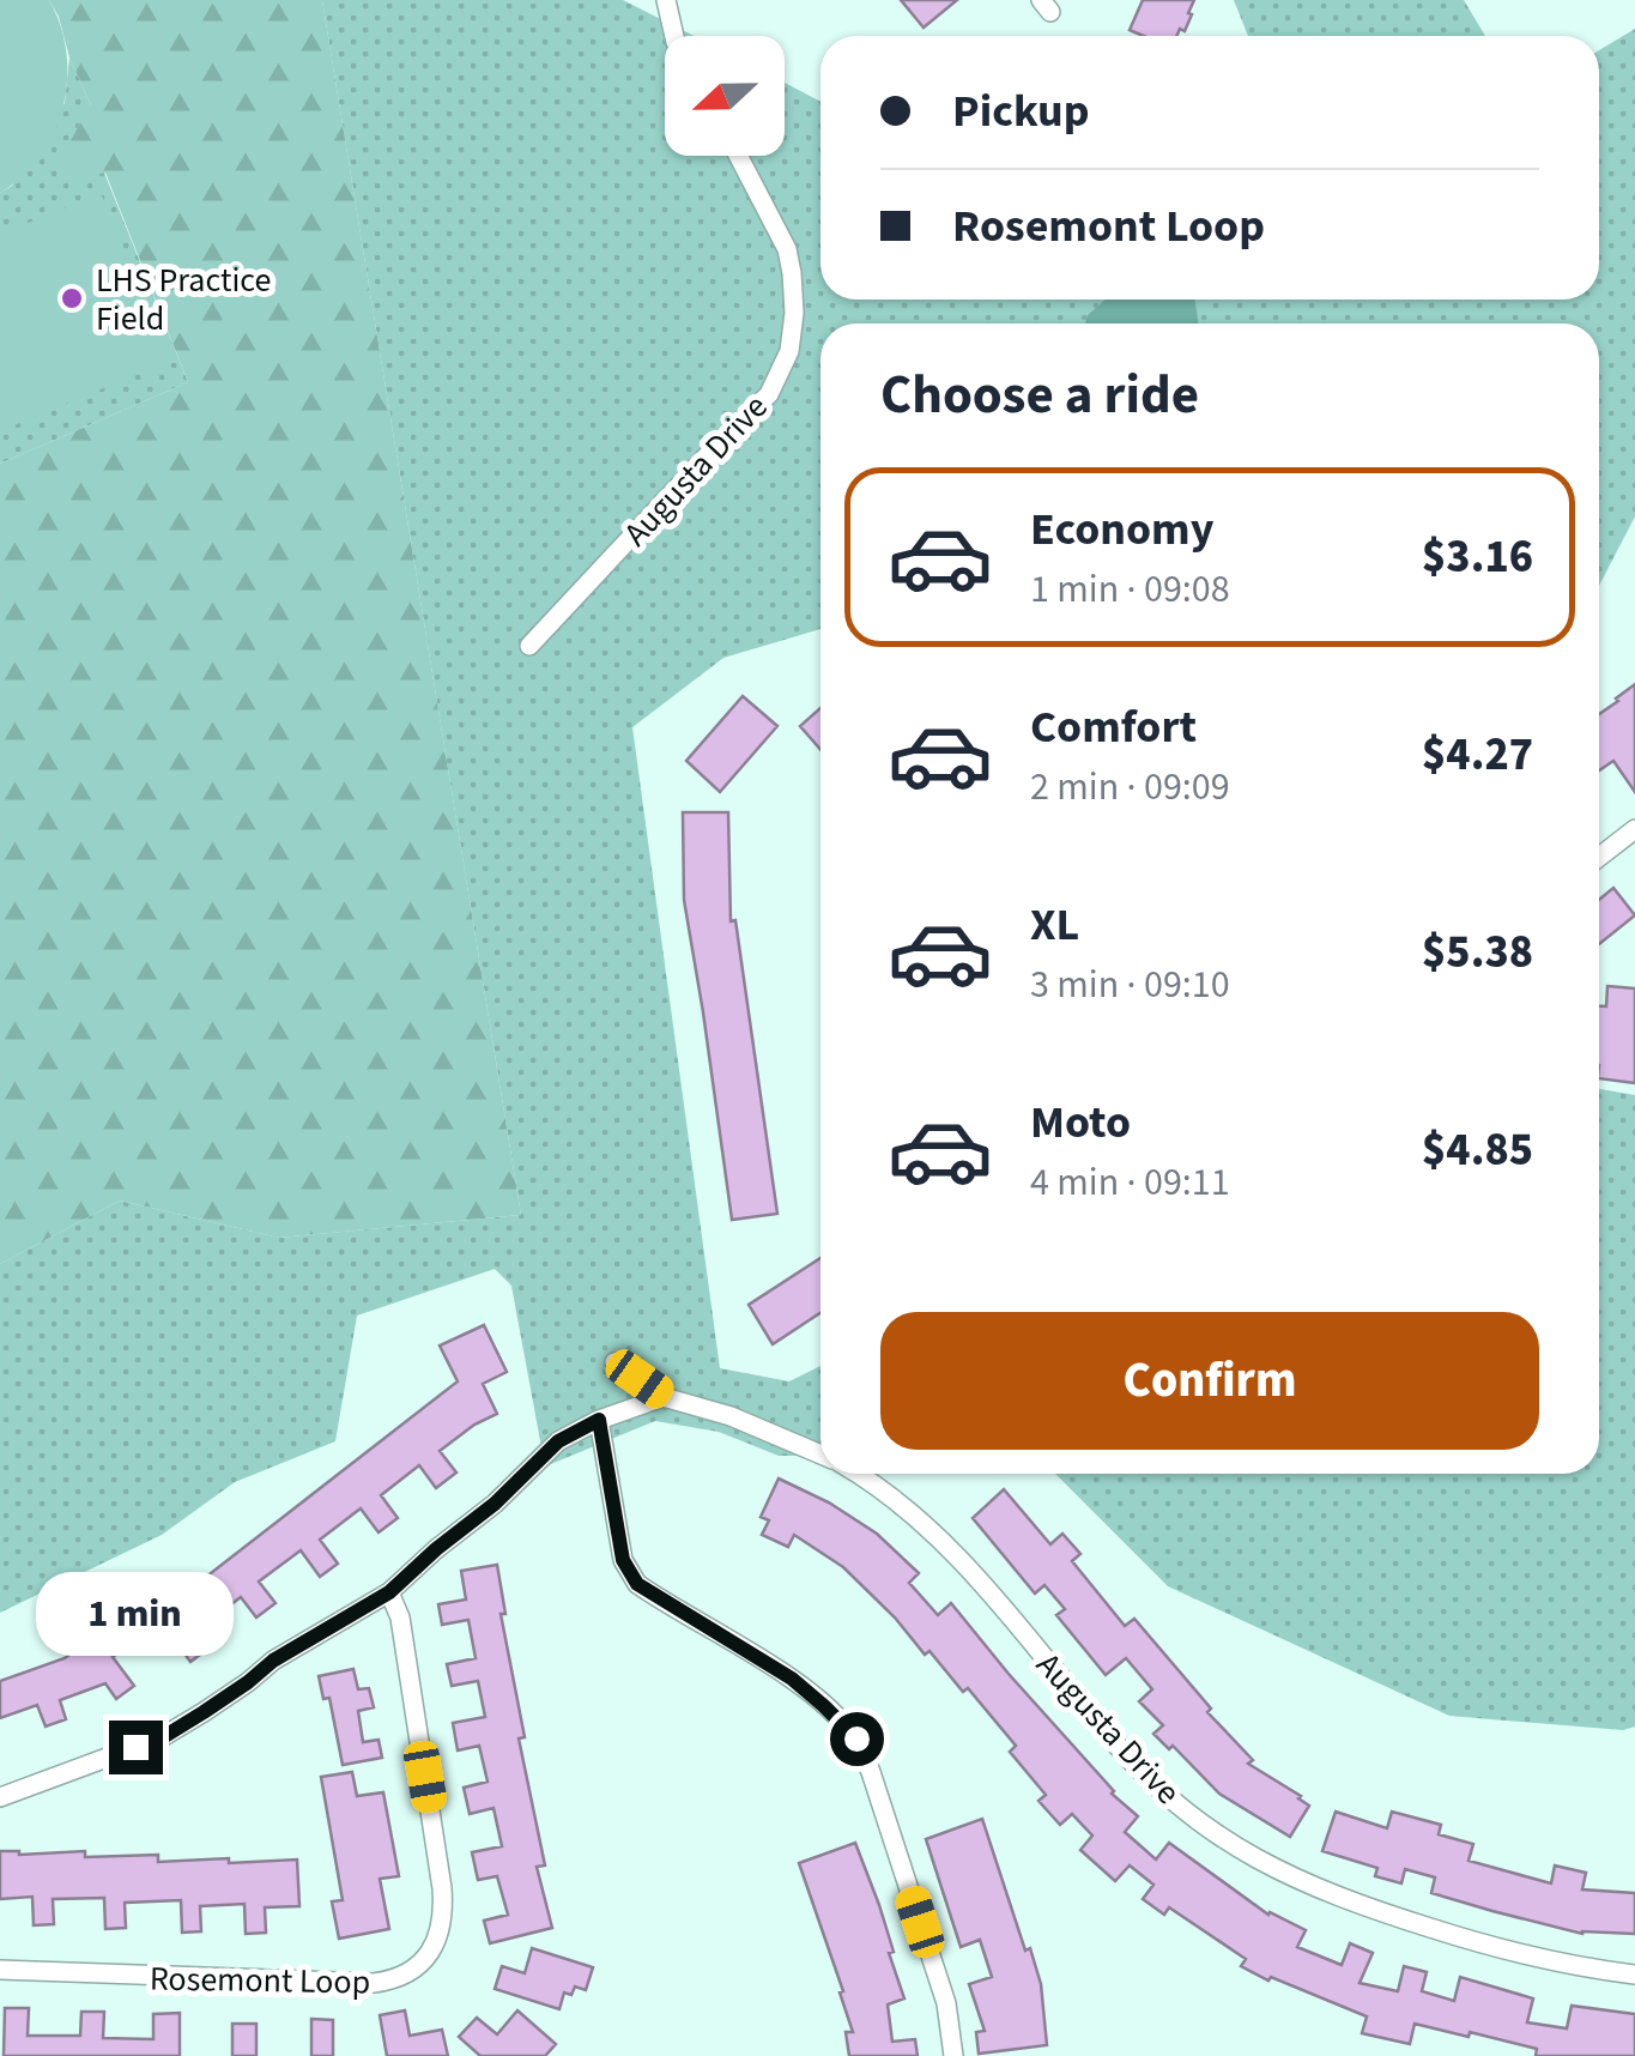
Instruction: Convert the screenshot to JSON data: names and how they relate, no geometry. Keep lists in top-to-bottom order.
{
  "streets": {
    "street": ["Augusta Drive", "Rosemont Loop"]
  },
  "places": ["LHS Practice Field"],
  "north": "left",
  "page": {
    "banner": ["Pickup", "Rosemont Loop"],
    "heading": "Choose a ride",
    "list": [
      {
        "name": "Economy",
        "note": "1 min · 09:08",
        "value": "$3.16"
      },
      {
        "name": "Comfort",
        "note": "2 min · 09:09",
        "value": "$4.27"
      },
      {
        "name": "XL",
        "note": "3 min · 09:10",
        "value": "$5.38"
      },
      {
        "name": "Moto",
        "note": "4 min · 09:11",
        "value": "$4.85"
      }
    ],
    "buttons": "Confirm",
    "bubble": "1 min"
  }
}
